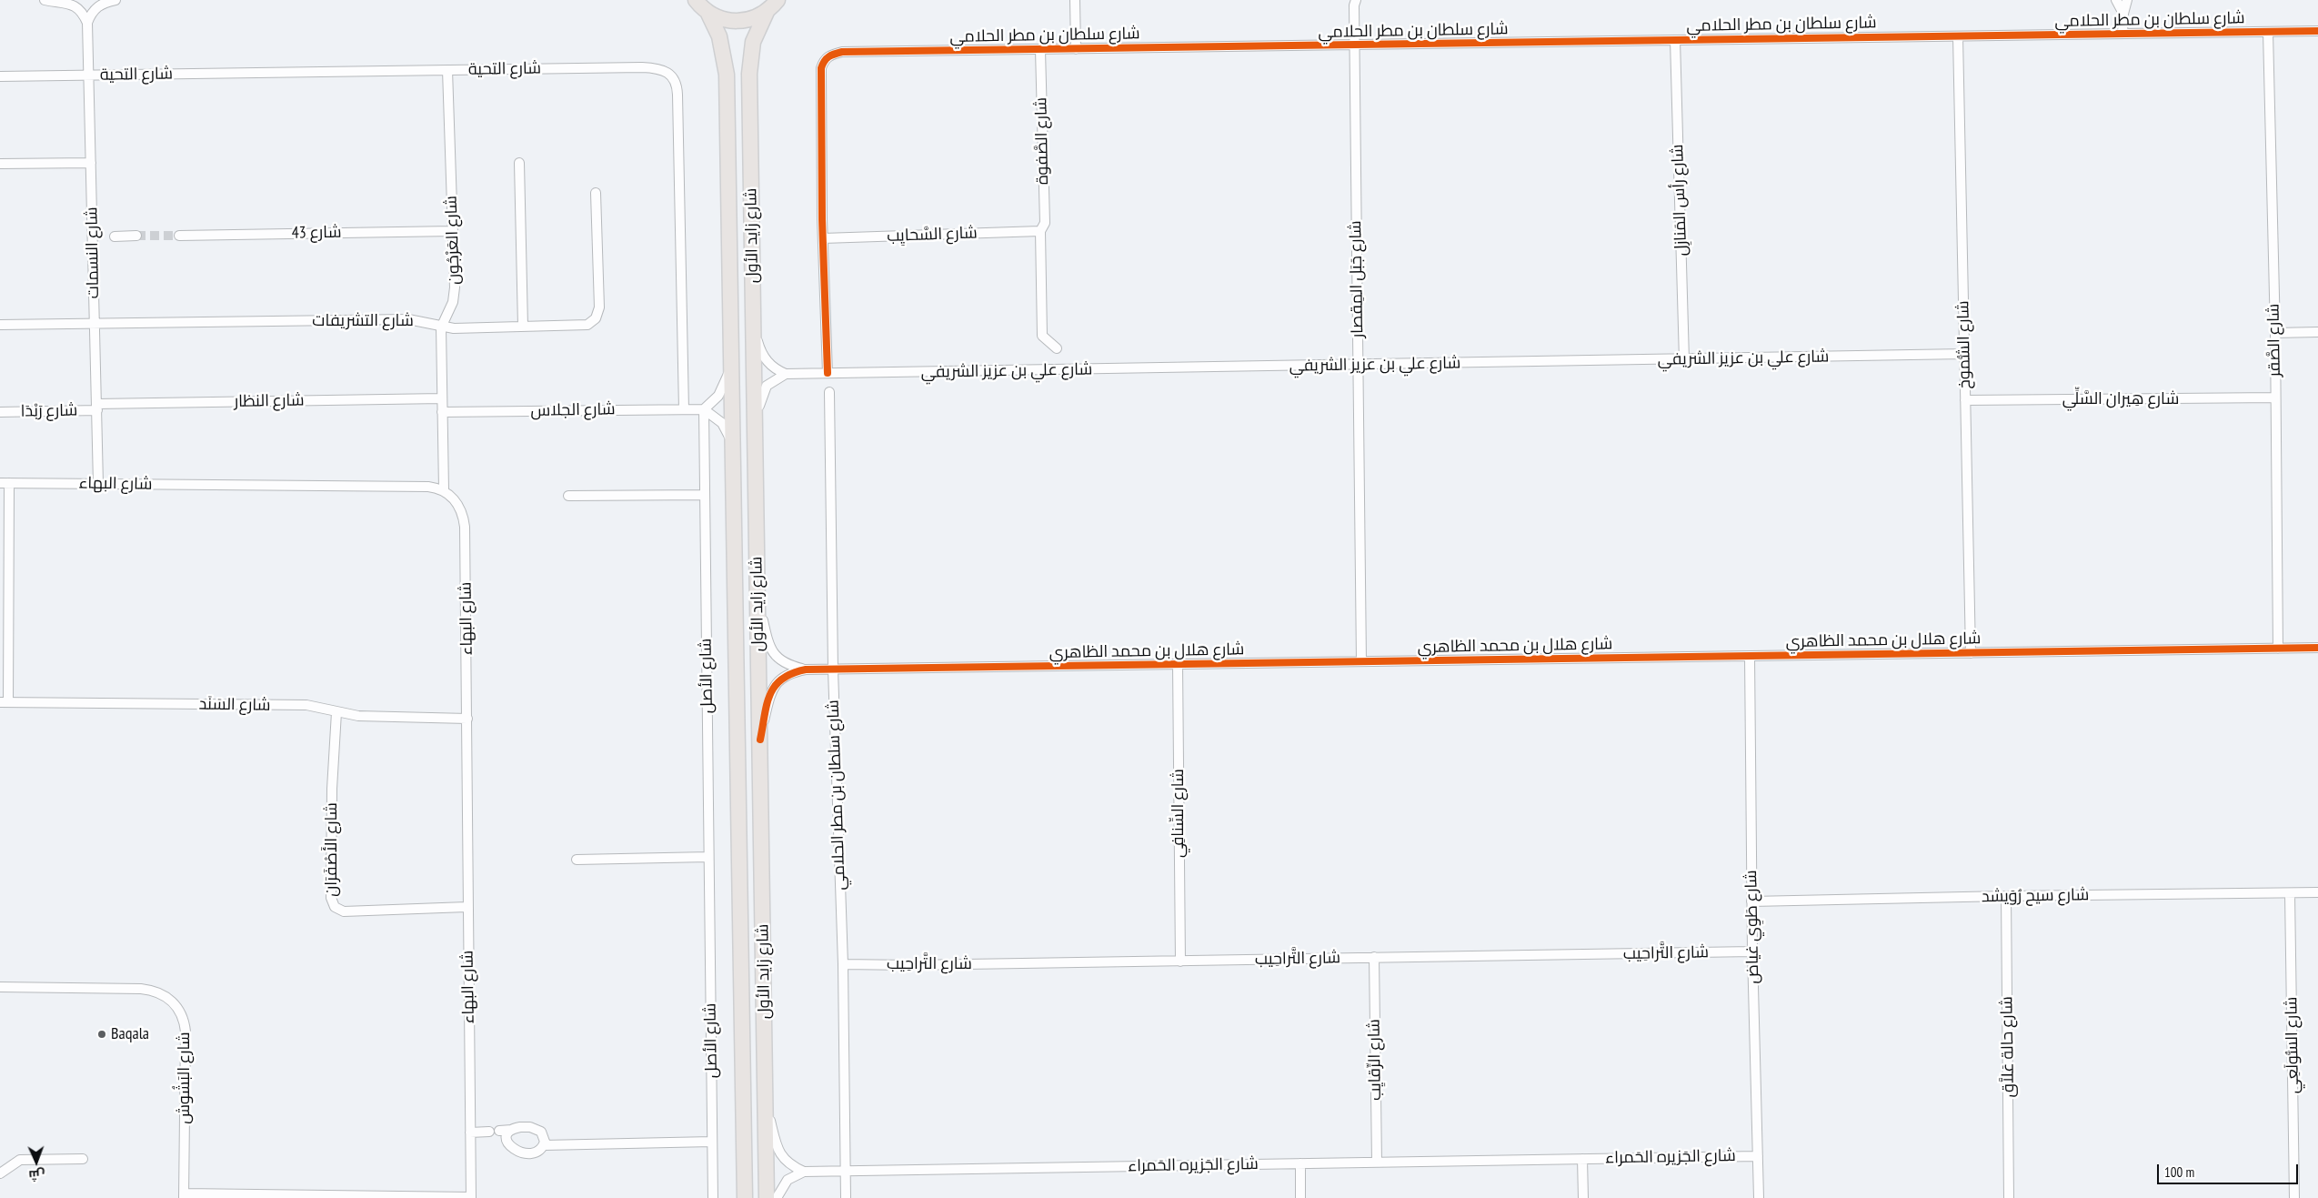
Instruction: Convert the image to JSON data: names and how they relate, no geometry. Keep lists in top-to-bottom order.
{
  "streets": {
    "main road": ["شارع زايد الأول"],
    "street": [
      "شارع سلطان بن مطر الحلامي",
      "شارع التحية",
      "شارع الصَّفوة",
      "شارع رأس المَنازِل",
      "شارع 43",
      "شارع السَّحايِب",
      "شارع العَرْجُون",
      "شارع النسمات",
      "شارع جَبَل المِقصار",
      "شارع التشريفات",
      "شارع الصَّقر",
      "شارع الشُّموخ",
      "شارع علي بن عزيز الشريفي",
      "شارع هِيران السَّلِّي",
      "شارع النظار",
      "شارع الجلاس",
      "شارع رَبْدَا",
      "شارع البهاء",
      "شارع هلال بن محمد الظاهري",
      "شارع الأصل",
      "شارع السَنَد",
      "شارع السِّنافِي",
      "شارع الأَصْفَرَان",
      "شارع سيح رُوَيشد",
      "شارع طَوِي غياض",
      "شارع التَّراحِيب",
      "شارع السُّولَعِي",
      "شارع حالة عَلاَّق",
      "شارع الرِّقايِب",
      "شارع البَشُوش",
      "شارع الجَزيره الحَمراء"
    ]
  },
  "crossings": [
    ["شارع سلطان بن مطر الحلامي", "شارع الصَّفوة"],
    ["شارع سلطان بن مطر الحلامي", "شارع رأس المَنازِل"],
    ["شارع سلطان بن مطر الحلامي", "شارع السَّحايِب"],
    ["شارع سلطان بن مطر الحلامي", "شارع جَبَل المِقصار"],
    ["شارع سلطان بن مطر الحلامي", "شارع الصَّقر"],
    ["شارع سلطان بن مطر الحلامي", "شارع الشُّموخ"],
    ["شارع سلطان بن مطر الحلامي", "شارع علي بن عزيز الشريفي"],
    ["شارع سلطان بن مطر الحلامي", "شارع هلال بن محمد الظاهري"],
    ["شارع سلطان بن مطر الحلامي", "شارع التَّراحِيب"],
    ["شارع سلطان بن مطر الحلامي", "شارع الجَزيره الحَمراء"],
    ["شارع التحية", "شارع العَرْجُون"],
    ["شارع التحية", "شارع النسمات"],
    ["شارع التحية", "شارع الجلاس"],
    ["شارع الصَّفوة", "شارع السَّحايِب"],
    ["شارع رأس المَنازِل", "شارع علي بن عزيز الشريفي"],
    ["شارع 43", "شارع العَرْجُون"],
    ["شارع زايد الأول", "شارع هلال بن محمد الظاهري"],
    ["شارع العَرْجُون", "شارع التشريفات"],
    ["شارع العَرْجُون", "شارع النظار"],
    ["شارع العَرْجُون", "شارع الجلاس"],
    ["شارع العَرْجُون", "شارع البهاء"],
    ["شارع النسمات", "شارع التشريفات"],
    ["شارع النسمات", "شارع النظار"],
    ["شارع النسمات", "شارع رَبْدَا"],
    ["شارع النسمات", "شارع البهاء"],
    ["شارع جَبَل المِقصار", "شارع علي بن عزيز الشريفي"],
    ["شارع جَبَل المِقصار", "شارع هلال بن محمد الظاهري"],
    ["شارع الصَّقر", "شارع هِيران السَّلِّي"],
    ["شارع الصَّقر", "شارع هلال بن محمد الظاهري"],
    ["شارع الشُّموخ", "شارع علي بن عزيز الشريفي"],
    ["شارع الشُّموخ", "شارع هِيران السَّلِّي"],
    ["شارع الشُّموخ", "شارع هلال بن محمد الظاهري"],
    ["شارع النظار", "شارع رَبْدَا"],
    ["شارع الجلاس", "شارع الأصل"],
    ["شارع البهاء", "شارع السَنَد"],
    ["شارع البهاء", "شارع الأَصْفَرَان"],
    ["شارع هلال بن محمد الظاهري", "شارع السِّنافِي"],
    ["شارع هلال بن محمد الظاهري", "شارع طَوِي غياض"],
    ["شارع السَنَد", "شارع الأَصْفَرَان"],
    ["شارع السِّنافِي", "شارع التَّراحِيب"],
    ["شارع سيح رُوَيشد", "شارع طَوِي غياض"],
    ["شارع سيح رُوَيشد", "شارع السُّولَعِي"],
    ["شارع سيح رُوَيشد", "شارع حالة عَلاَّق"],
    ["شارع طَوِي غياض", "شارع التَّراحِيب"],
    ["شارع طَوِي غياض", "شارع الجَزيره الحَمراء"],
    ["شارع التَّراحِيب", "شارع الرِّقايِب"],
    ["شارع الرِّقايِب", "شارع الجَزيره الحَمراء"]
  ],
  "places": ["Baqala"],
  "scale_bar": "100 m",
  "north": "bottom"
}
